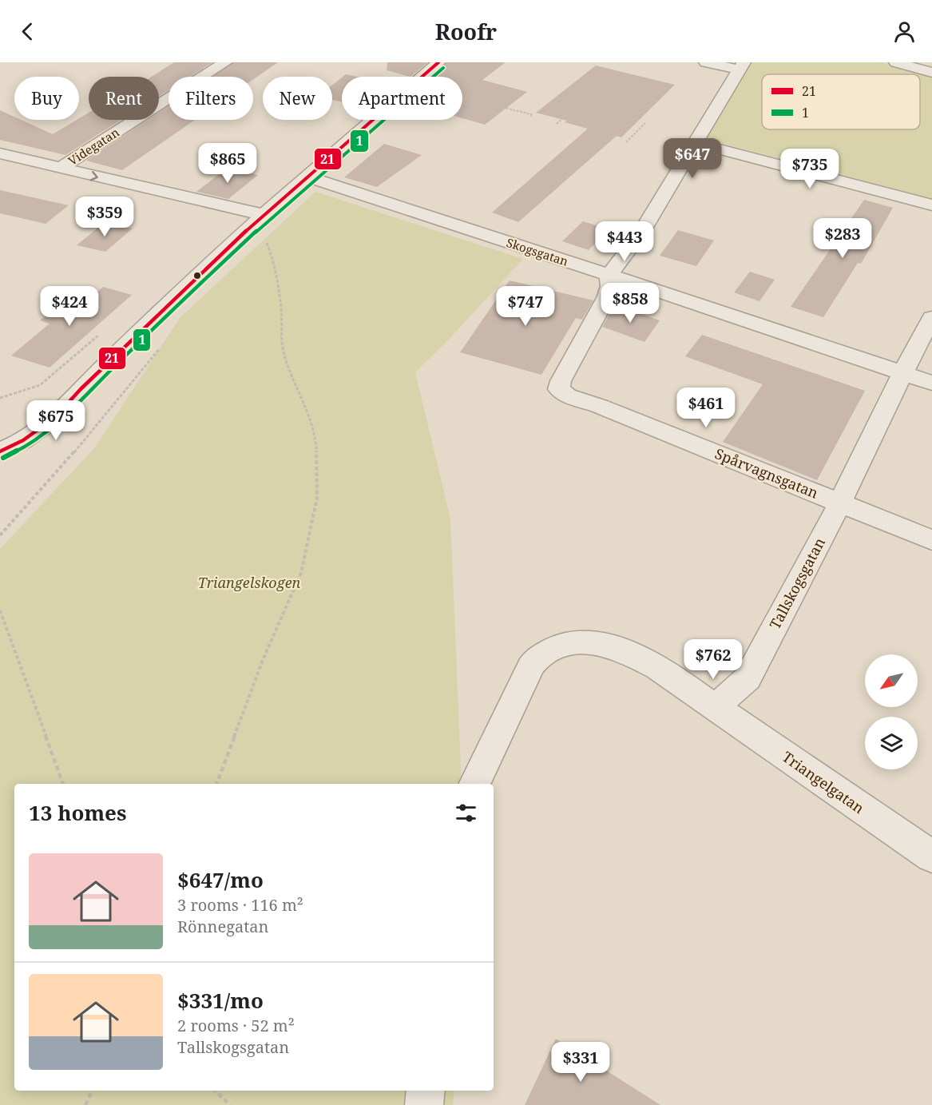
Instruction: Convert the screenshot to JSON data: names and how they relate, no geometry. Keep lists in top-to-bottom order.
{
  "streets": {
    "street": [
      "Videgatan",
      "Skogsgatan",
      "Spårvagnsgatan",
      "Tallskogsgatan",
      "Triangelgatan"
    ]
  },
  "crossings": [
    ["Skogsgatan", "Spårvagnsgatan"],
    ["Skogsgatan", "Tallskogsgatan"],
    ["Spårvagnsgatan", "Tallskogsgatan"],
    ["Tallskogsgatan", "Triangelgatan"]
  ],
  "parks": ["Triangelskogen"],
  "lines": ["transit line 21", "transit line 1"],
  "legend": ["21", "1"],
  "north": "bottom left",
  "page": {
    "header": "Roofr",
    "chip": [
      "Buy",
      "Rent",
      "Filters",
      "New",
      "Apartment"
    ],
    "price": [
      "$647",
      "$865",
      "$735",
      "$359",
      "$283",
      "$443",
      "$858",
      "$424",
      "$747",
      "$461",
      "$675",
      "$762",
      "$331"
    ],
    "heading": "13 homes",
    "list": [
      {
        "name": "$647/mo",
        "note": "3 rooms · 116 m² · Rönnegatan"
      },
      {
        "name": "$331/mo",
        "note": "2 rooms · 52 m² · Tallskogsgatan"
      }
    ]
  }
}
